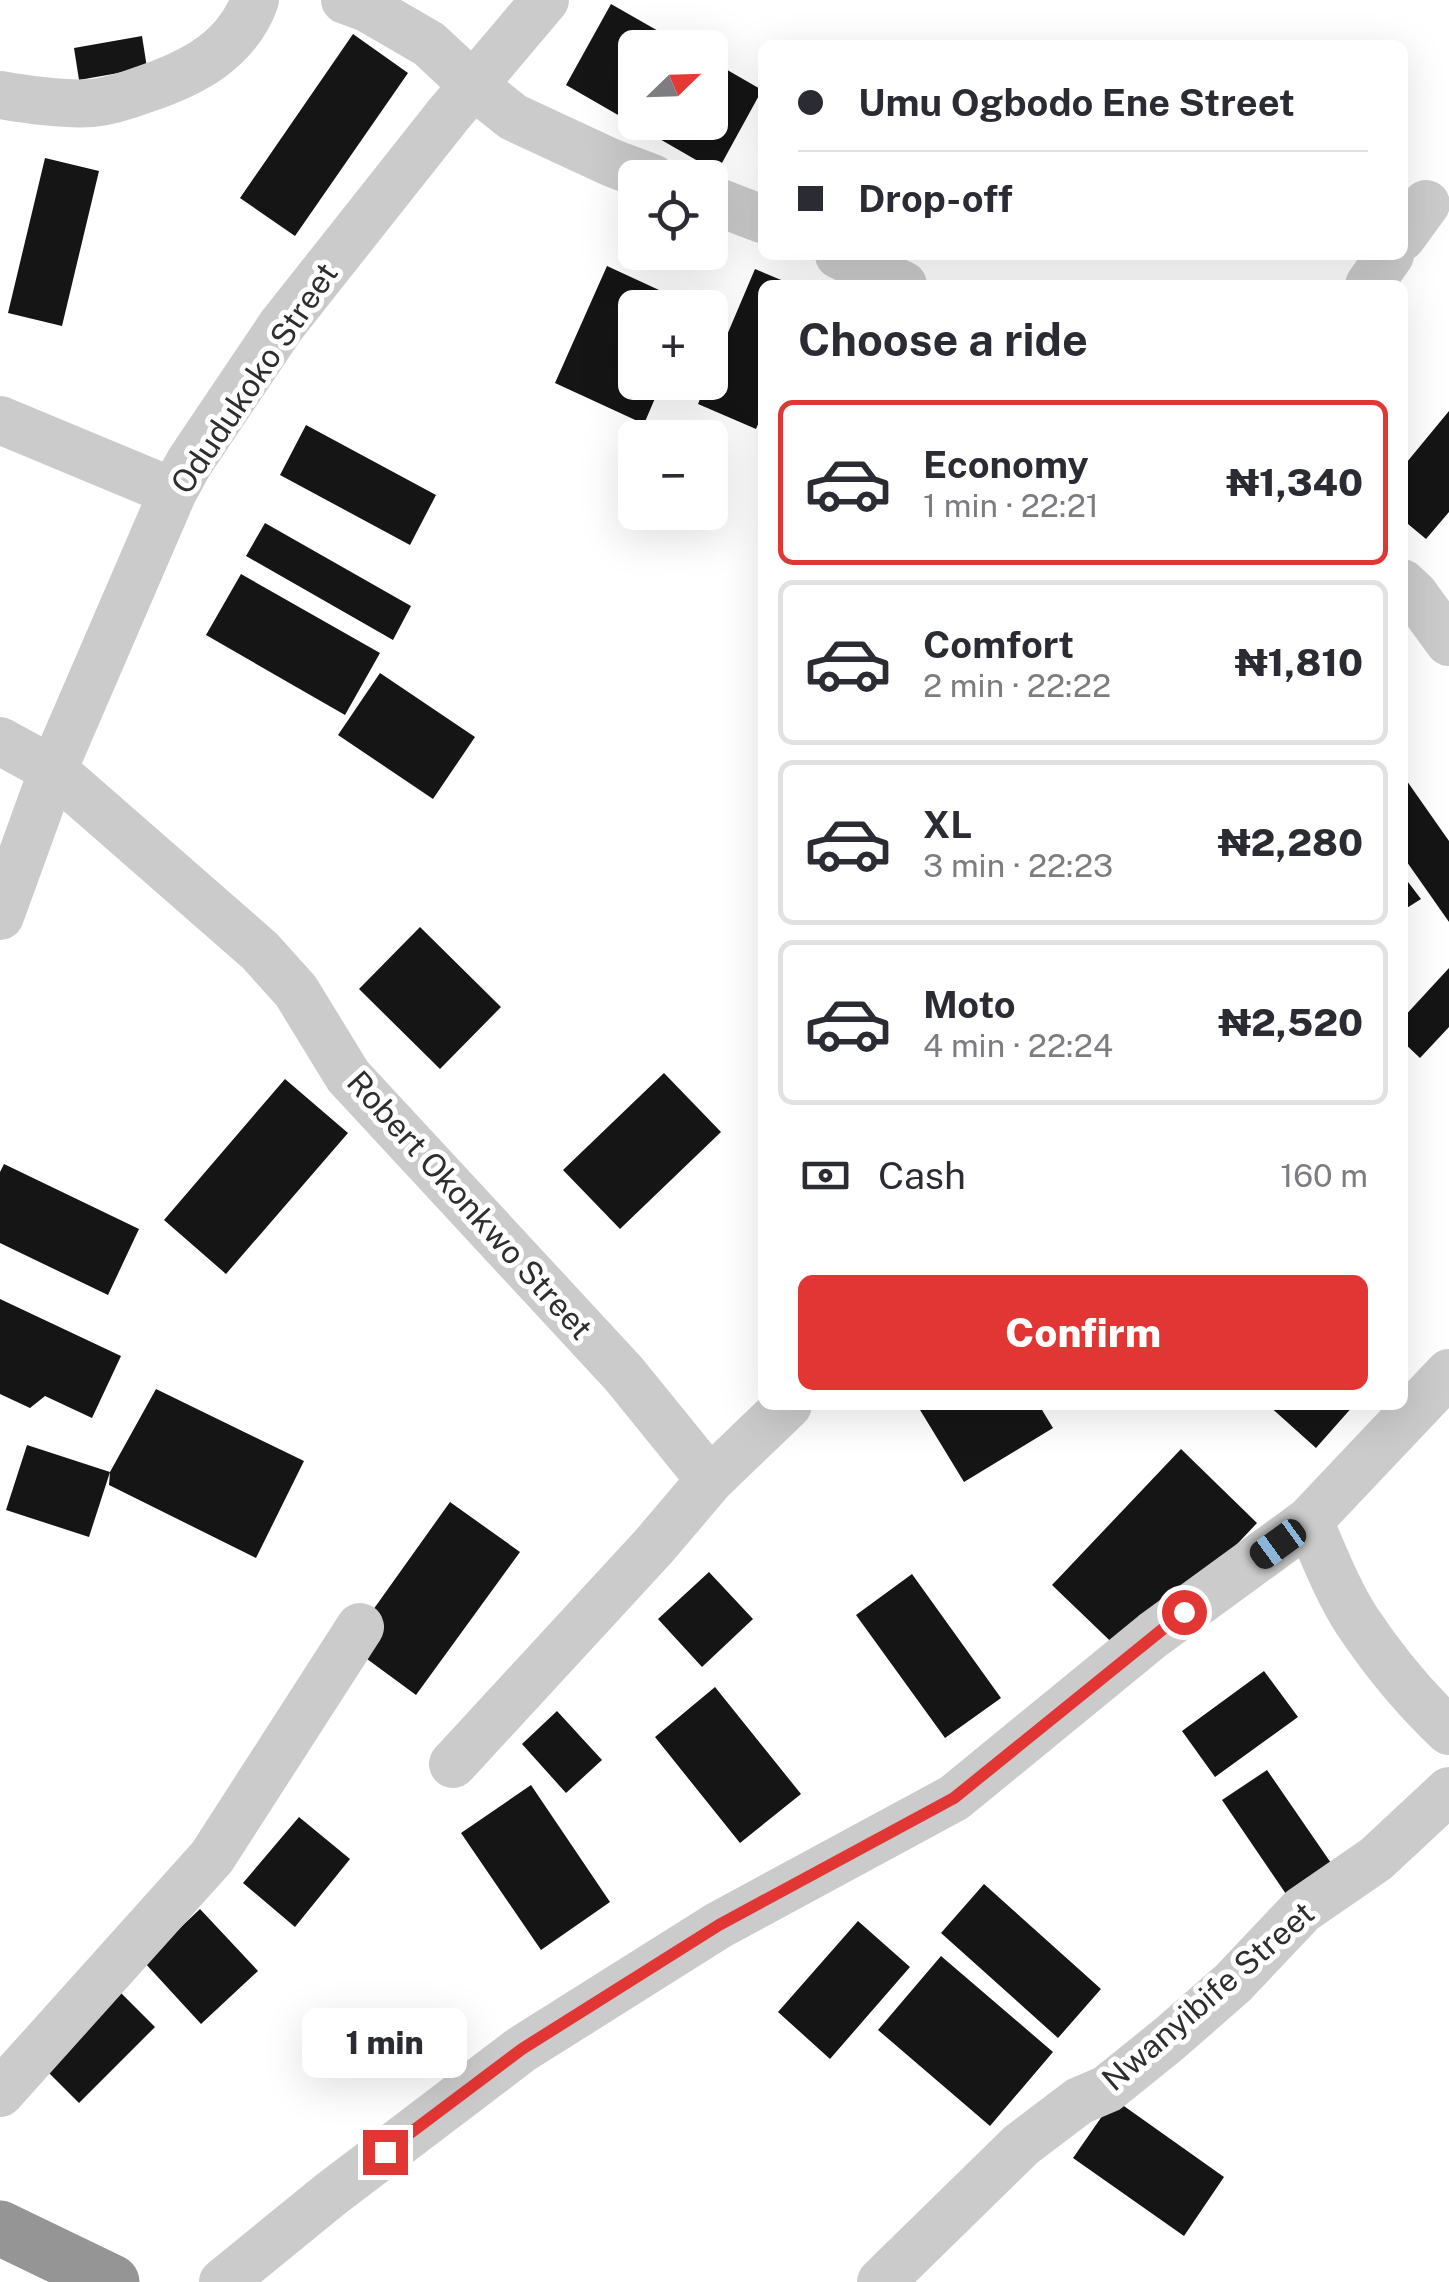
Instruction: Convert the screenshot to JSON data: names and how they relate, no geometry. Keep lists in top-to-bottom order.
{
  "streets": {
    "street": ["Odudukoko Street", "Robert Okonkwo Street", "Nwanyibife Street"]
  },
  "crossings": [
    ["Odudukoko Street", "Robert Okonkwo Street"]
  ],
  "north": "top right",
  "page": {
    "map_buttons": ["+", "−"],
    "banner": ["Umu Ogbodo Ene Street", "Drop-off"],
    "heading": "Choose a ride",
    "list": [
      {
        "name": "Economy",
        "note": "1 min · 22:21",
        "value": "₦1,340"
      },
      {
        "name": "Comfort",
        "note": "2 min · 22:22",
        "value": "₦1,810"
      },
      {
        "name": "XL",
        "note": "3 min · 22:23",
        "value": "₦2,280"
      },
      {
        "name": "Moto",
        "note": "4 min · 22:24",
        "value": "₦2,520"
      }
    ],
    "pay": ["Cash", "160 m"],
    "buttons": "Confirm",
    "bubble": "1 min"
  }
}
